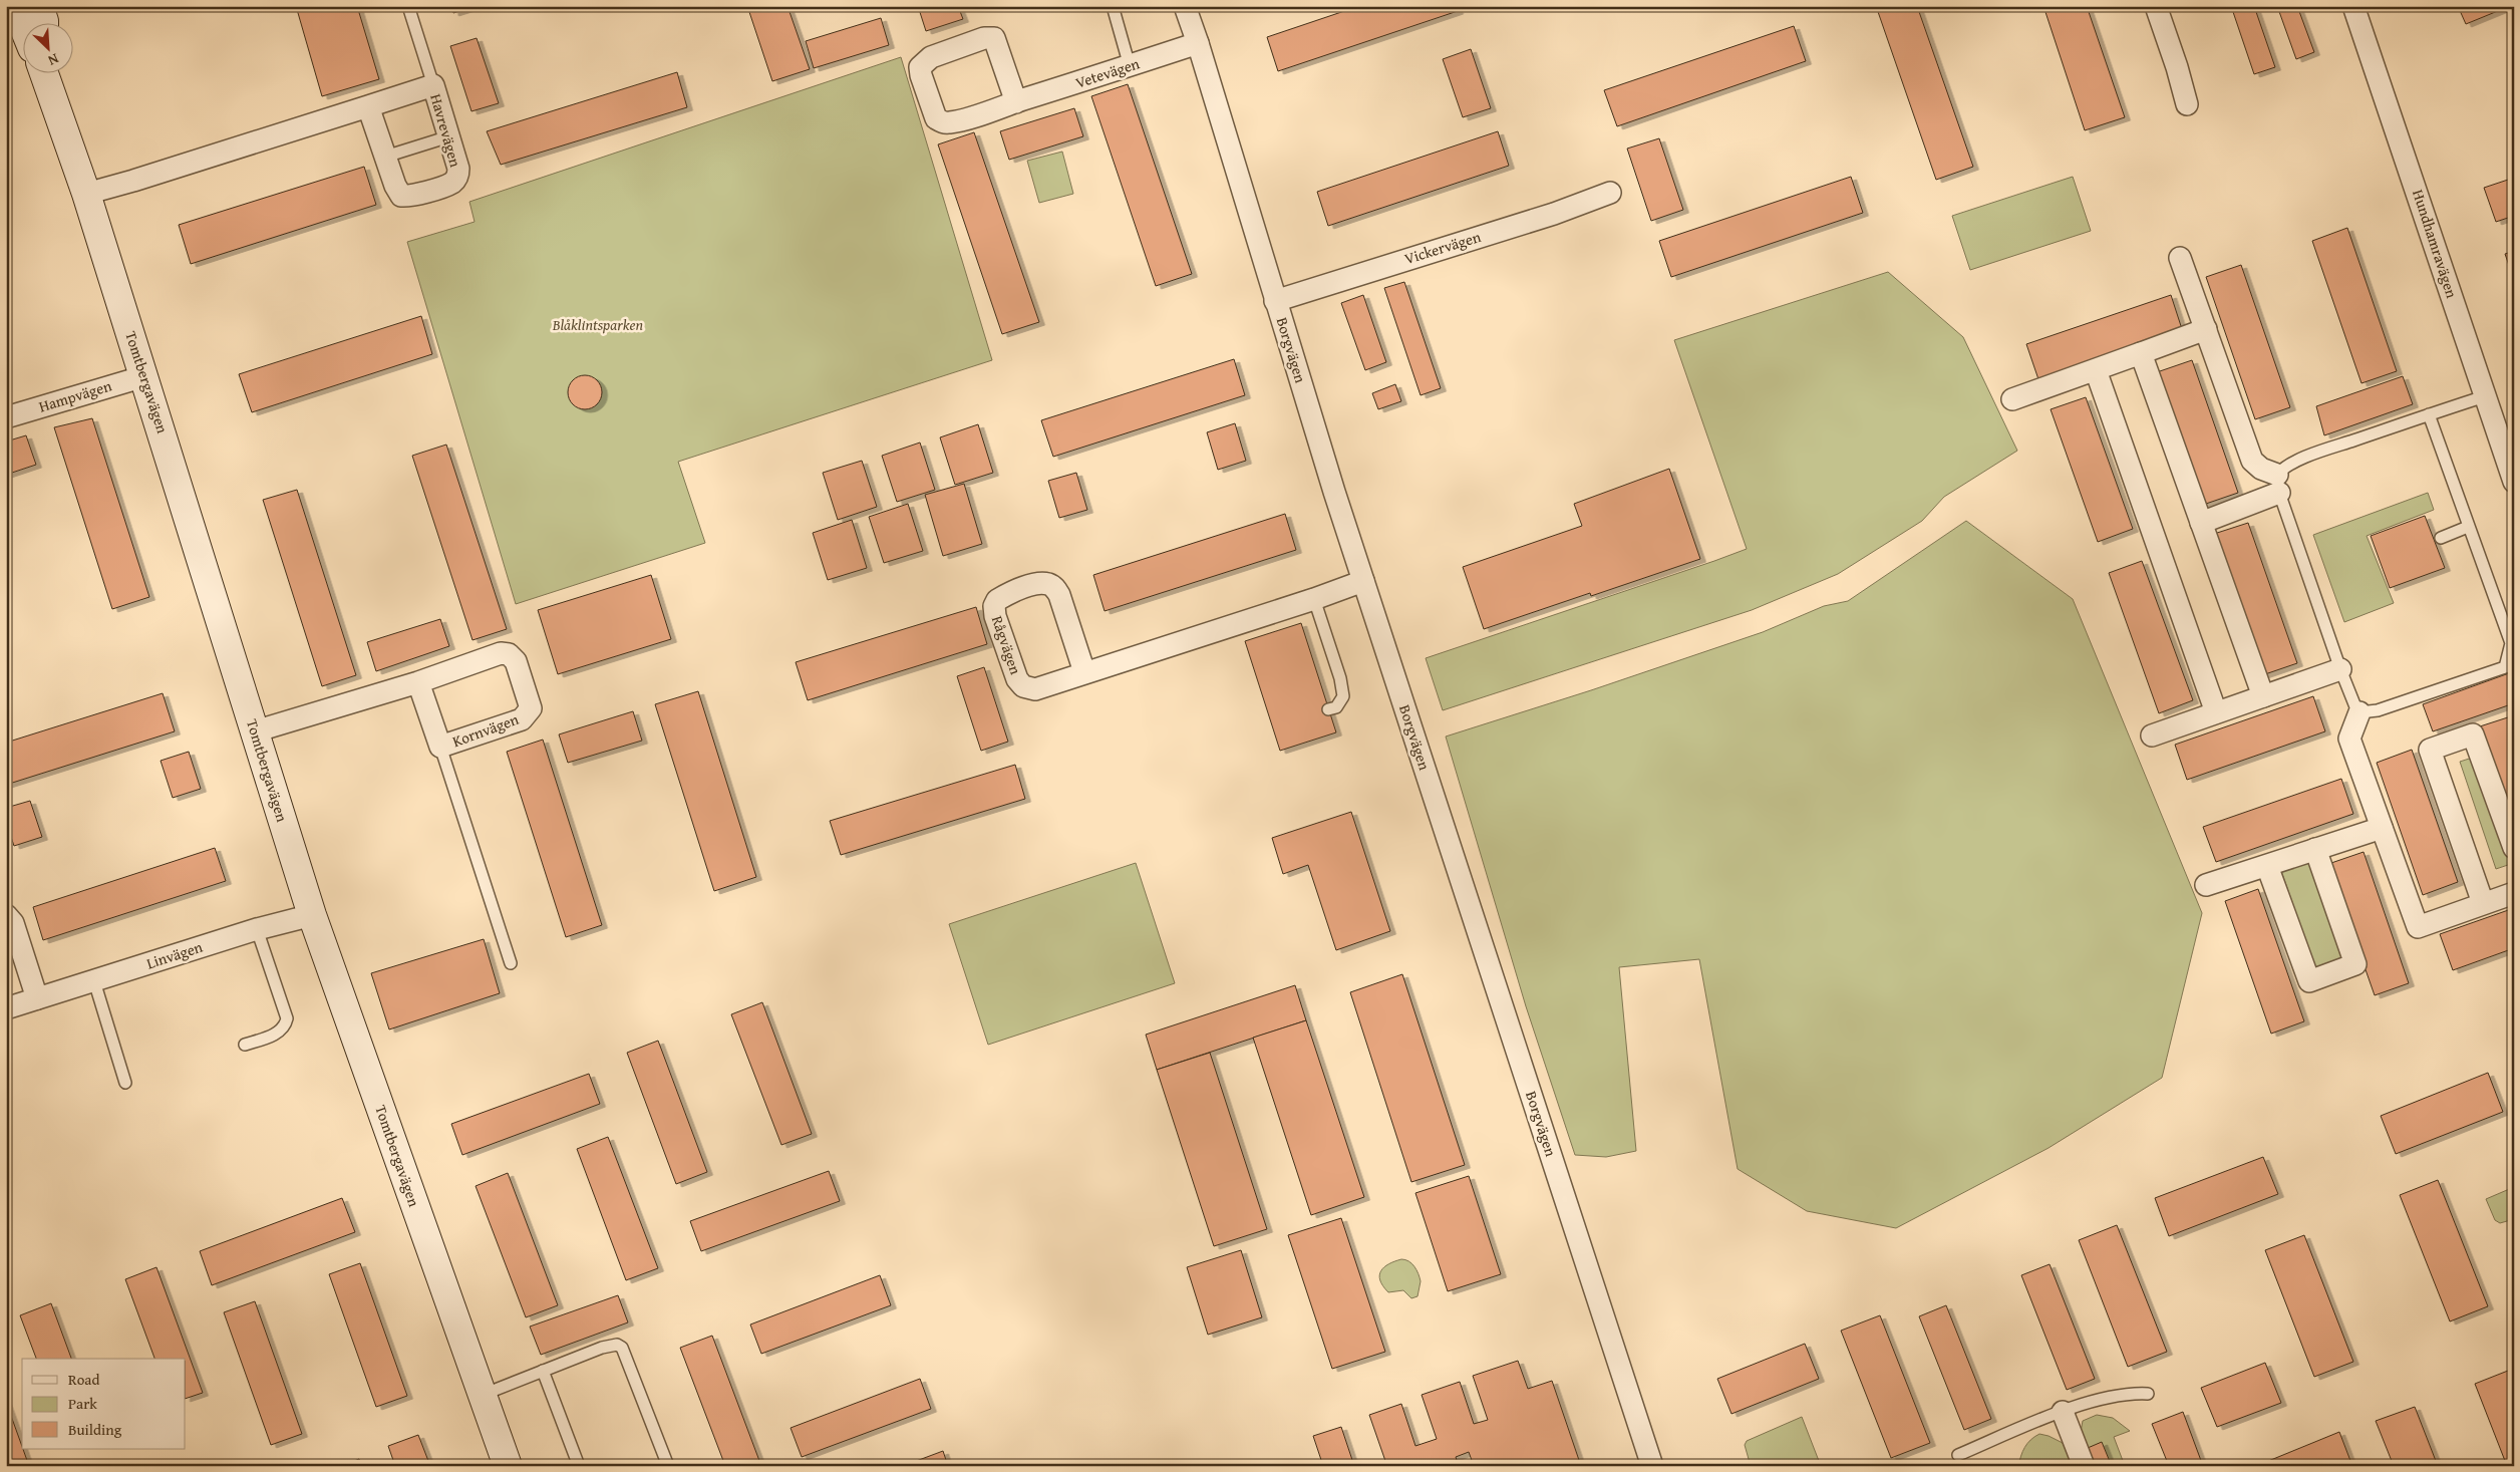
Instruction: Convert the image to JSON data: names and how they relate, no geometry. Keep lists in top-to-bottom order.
{
  "streets": {
    "street": [
      "Vetevägen",
      "Havrevägen",
      "Hundhamravägen",
      "Vickervägen",
      "Borgvägen",
      "Tomtbergavägen",
      "Hampvägen",
      "Rågvägen",
      "Kornvägen",
      "Linvägen"
    ]
  },
  "crossings": [
    ["Vetevägen", "Borgvägen"],
    ["Havrevägen", "Tomtbergavägen"],
    ["Vickervägen", "Borgvägen"],
    ["Borgvägen", "Rågvägen"],
    ["Tomtbergavägen", "Hampvägen"],
    ["Tomtbergavägen", "Kornvägen"],
    ["Tomtbergavägen", "Linvägen"]
  ],
  "parks": ["Blåklintsparken"],
  "legend": ["Road", "Park", "Building"],
  "north": "bottom right"
}
